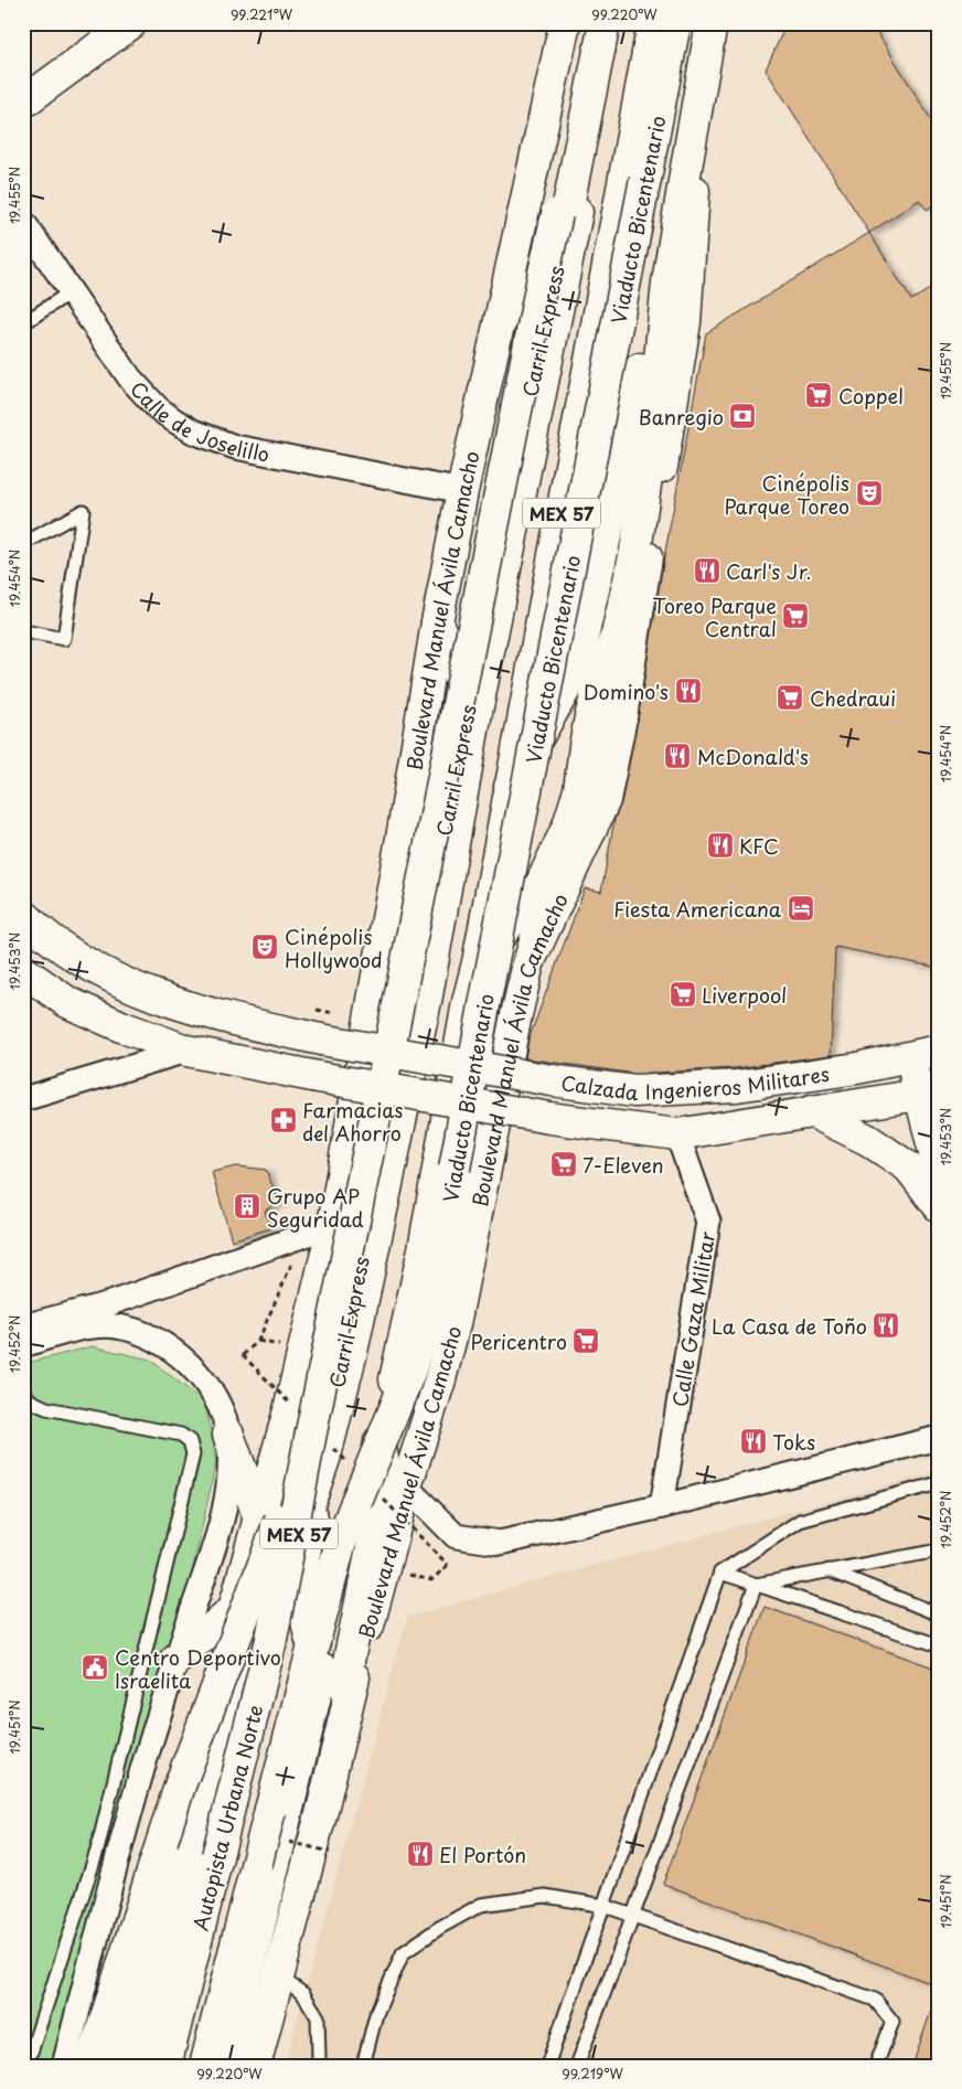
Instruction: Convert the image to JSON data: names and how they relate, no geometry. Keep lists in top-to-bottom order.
{
  "streets": {
    "main road": [
      "Viaducto Bicentenario",
      "Carril Express",
      "MEX 57",
      "Boulevard Manuel Ávila Camacho",
      "Calzada Ingenieros Militares",
      "Autopista Urbana Norte"
    ],
    "street": ["Calle de Joselillo", "Calle Gaza Militar"]
  },
  "crossings": [
    ["Viaducto Bicentenario", "Autopista Urbana Norte"],
    ["Carril Express", "Autopista Urbana Norte"],
    ["Calle de Joselillo", "Boulevard Manuel Ávila Camacho"],
    ["Boulevard Manuel Ávila Camacho", "Autopista Urbana Norte"],
    ["Calzada Ingenieros Militares", "Calle Gaza Militar"]
  ],
  "places": {
    "supermarket": [
      "Coppel",
      "Toreo Parque Central",
      "Chedraui",
      "Liverpool",
      "7-Eleven",
      "Pericentro"
    ],
    "bank": ["Banregio"],
    "theatre": ["Cinépolis Parque Toreo", "Cinépolis Hollywood"],
    "restaurant": [
      "Carl's Jr.",
      "Domino's",
      "McDonald's",
      "KFC",
      "La Casa de Toño",
      "Toks",
      "El Portón"
    ],
    "hotel": ["Fiesta Americana"],
    "pharmacy": ["Farmacias del Ahorro"],
    "building": ["Grupo AP Seguridad"],
    "public building": ["Centro Deportivo Israelita"]
  },
  "coordinates": [
    "99.221°W",
    "99.220°W",
    "19.455°N",
    "19.454°N",
    "19.453°N",
    "19.452°N",
    "19.451°N",
    "99.219°W"
  ]
}
